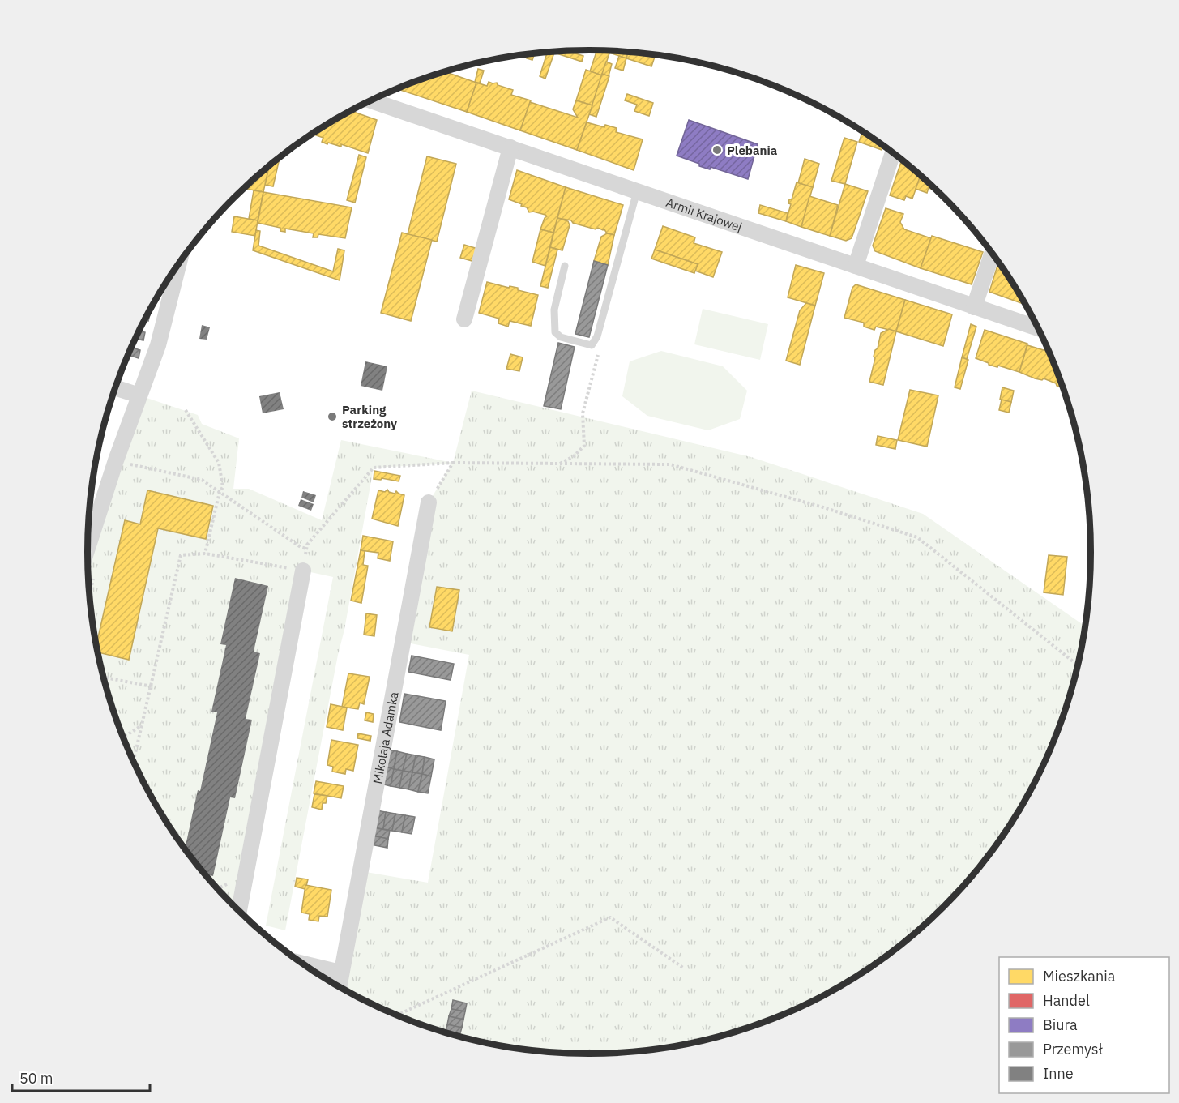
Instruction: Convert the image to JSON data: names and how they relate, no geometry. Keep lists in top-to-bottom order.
{
  "streets": {
    "street": ["Armii Krajowej", "Mikołaja Adamka"]
  },
  "places": ["Plebania", "Parking strzeżony"],
  "legend": [
    "Mieszkania",
    "Handel",
    "Biura",
    "Przemysł",
    "Inne"
  ],
  "scale_bar": "50 m"
}
